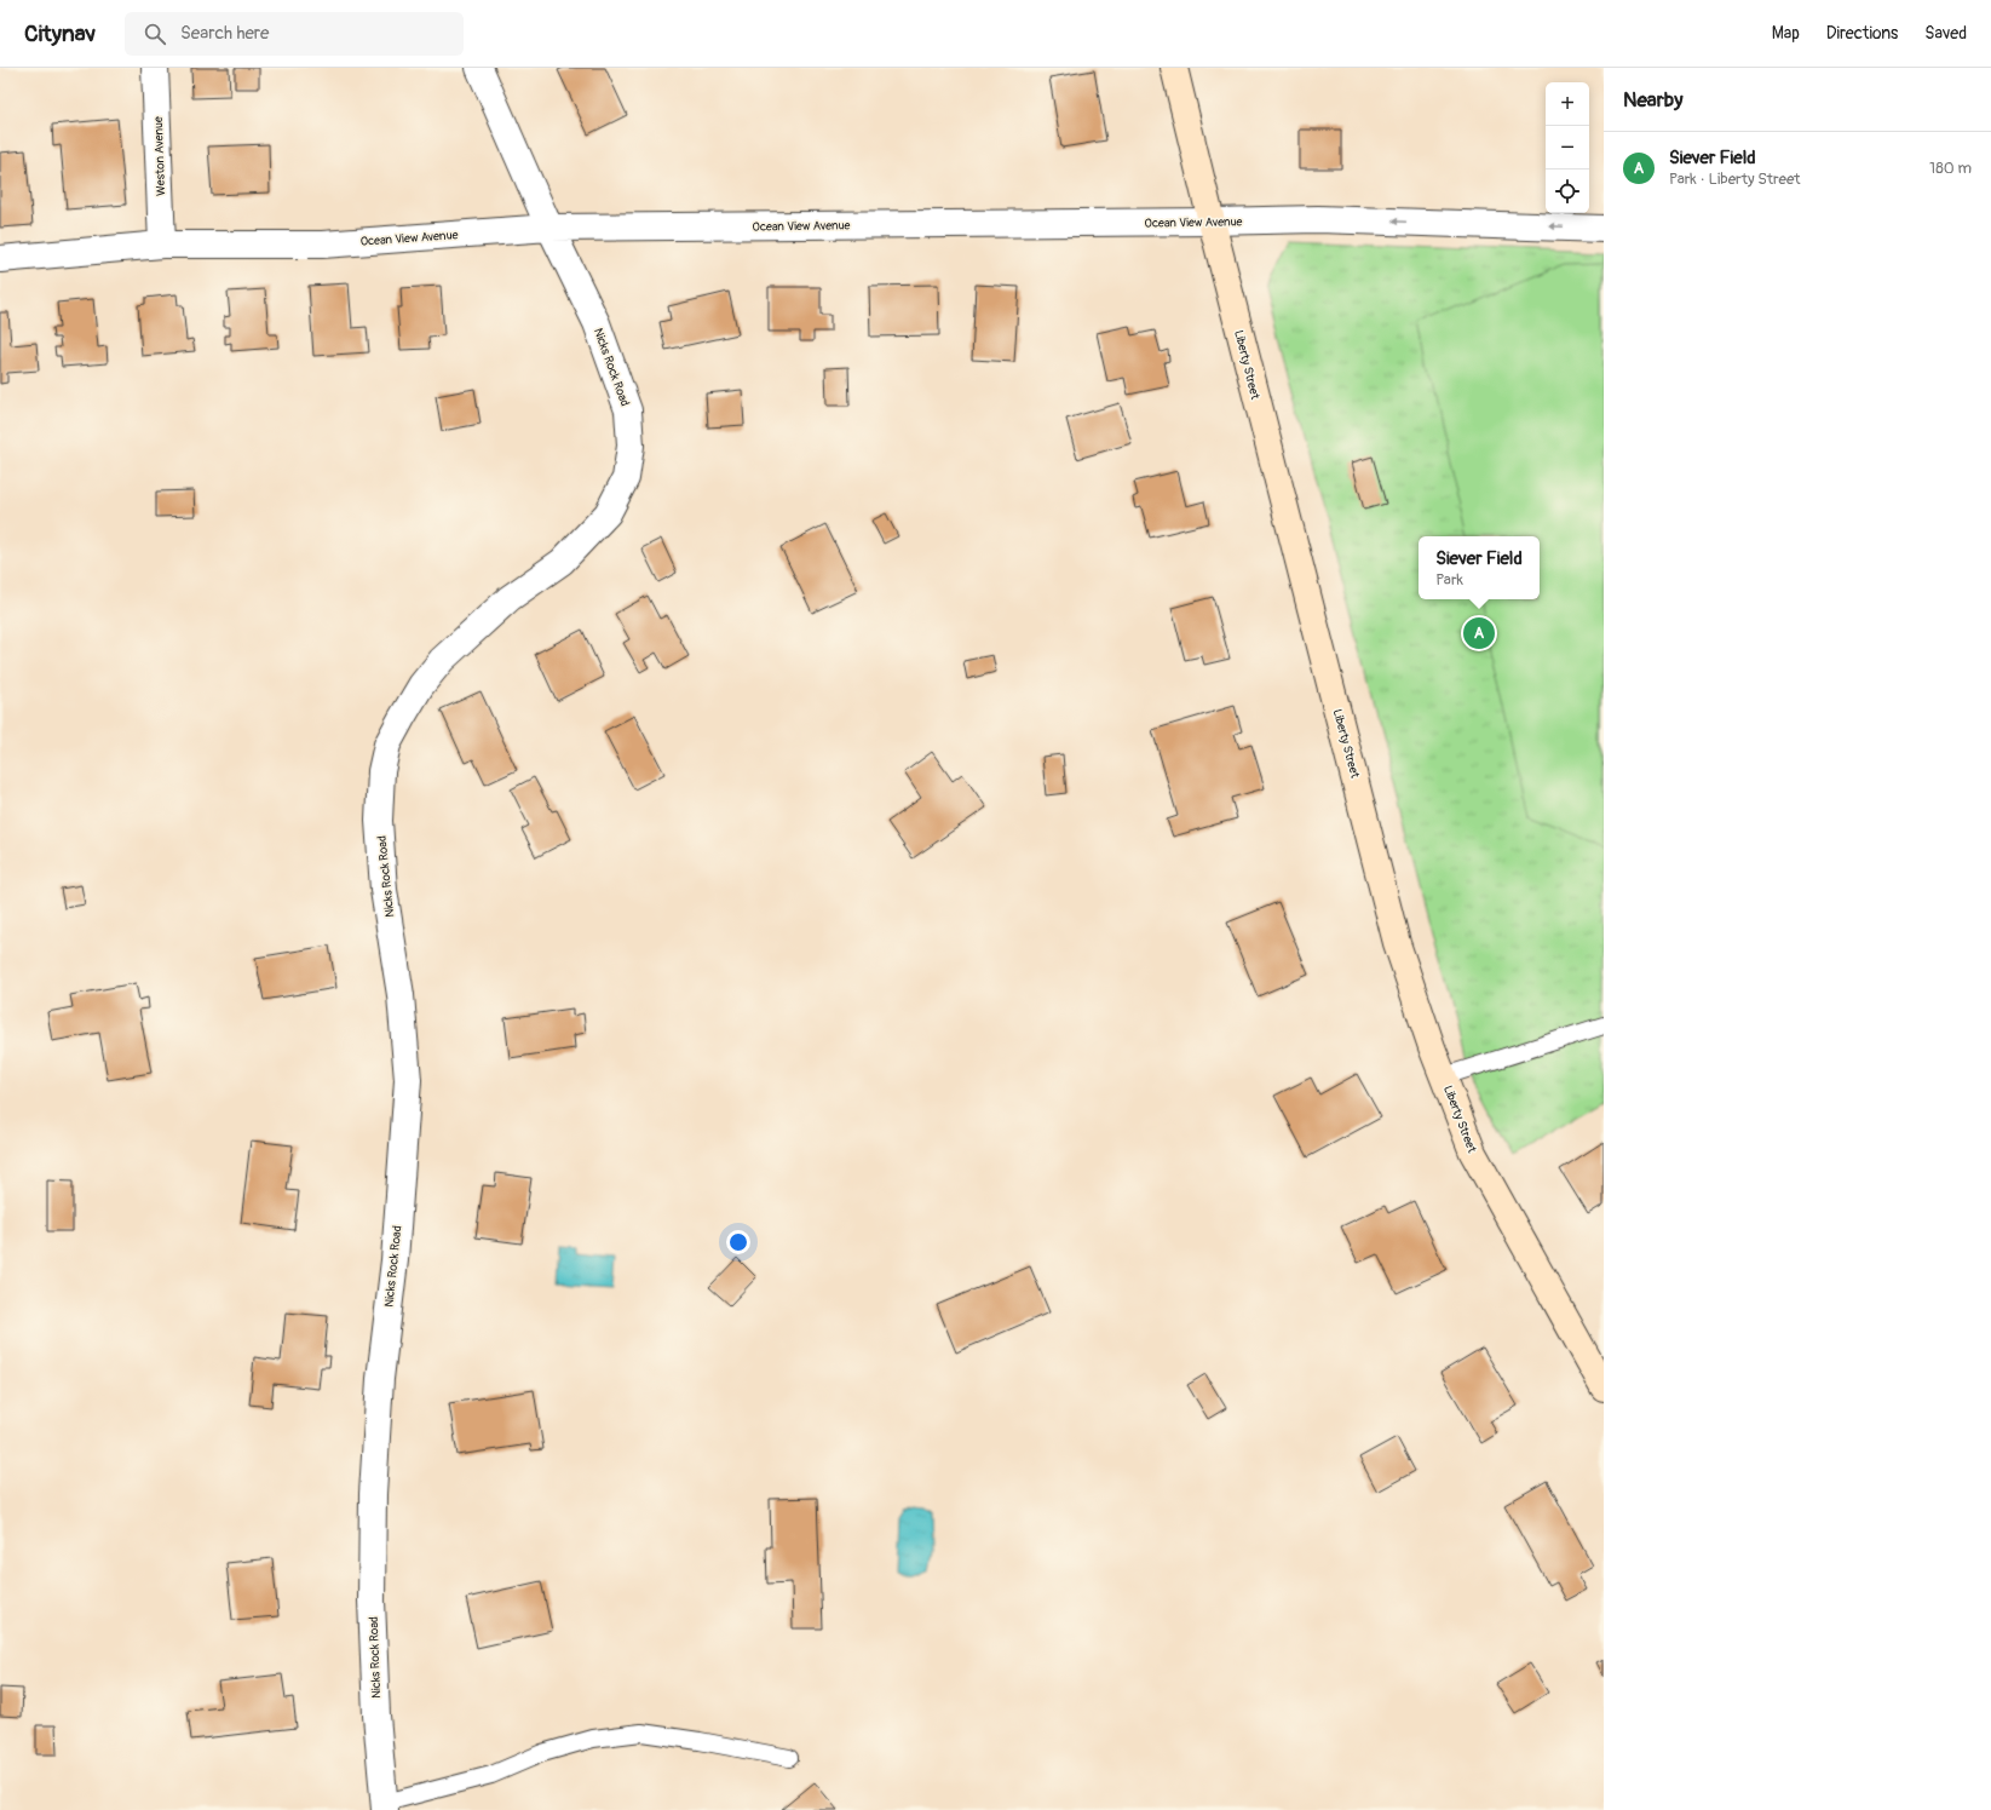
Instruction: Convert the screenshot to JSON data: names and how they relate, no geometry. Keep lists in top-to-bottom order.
{
  "streets": {
    "street": [
      "Weston Avenue",
      "Ocean View Avenue",
      "Liberty Street",
      "Nicks Rock Road"
    ]
  },
  "crossings": [
    ["Weston Avenue", "Ocean View Avenue"],
    ["Ocean View Avenue", "Liberty Street"],
    ["Ocean View Avenue", "Nicks Rock Road"]
  ],
  "page": {
    "header": "Citynav",
    "search": "Search here",
    "nav": ["Map", "Directions", "Saved"],
    "heading": "Nearby",
    "map_buttons": ["+", "−"],
    "list": [
      {
        "mark": "A",
        "name": "Siever Field",
        "note": "Park · Liberty Street",
        "value": "180 m"
      }
    ],
    "popup": ["Siever Field", "Park"],
    "pins": "A"
  }
}
